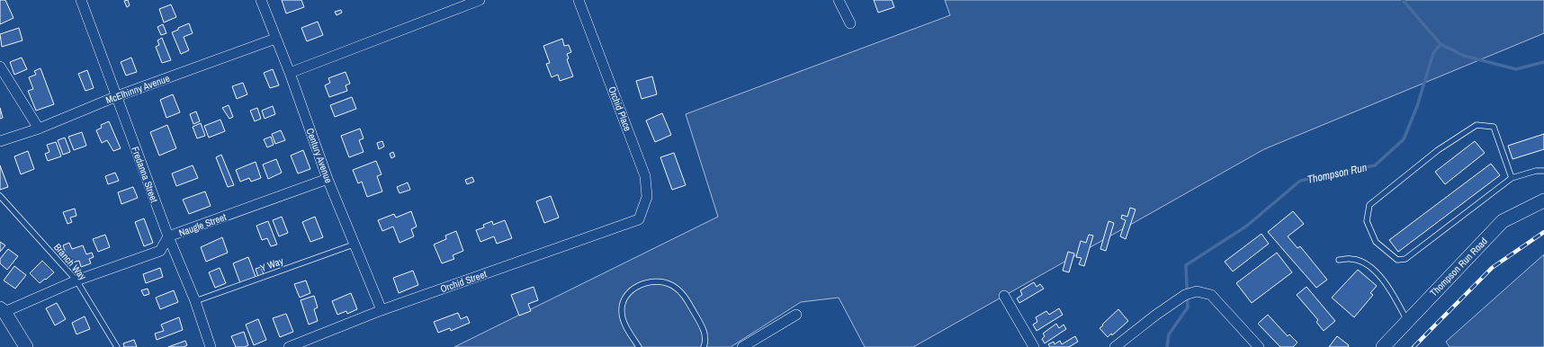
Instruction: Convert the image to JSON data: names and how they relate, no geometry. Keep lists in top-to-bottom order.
{
  "streets": {
    "street": [
      "McElhinny Avenue",
      "Orchid Place",
      "Century Avenue",
      "Fredanna Street",
      "Naugle Street",
      "Thompson Run Road",
      "Orchid Street"
    ],
    "lane": ["Branch Way", "Y Way"]
  },
  "crossings": [
    ["McElhinny Avenue", "Century Avenue"],
    ["McElhinny Avenue", "Fredanna Street"],
    ["Orchid Place", "Orchid Street"],
    ["Century Avenue", "Naugle Street"],
    ["Century Avenue", "Y Way"],
    ["Century Avenue", "Orchid Street"],
    ["Fredanna Street", "Naugle Street"],
    ["Fredanna Street", "Y Way"],
    ["Naugle Street", "Branch Way"]
  ],
  "water": ["Thompson Run"]
}
